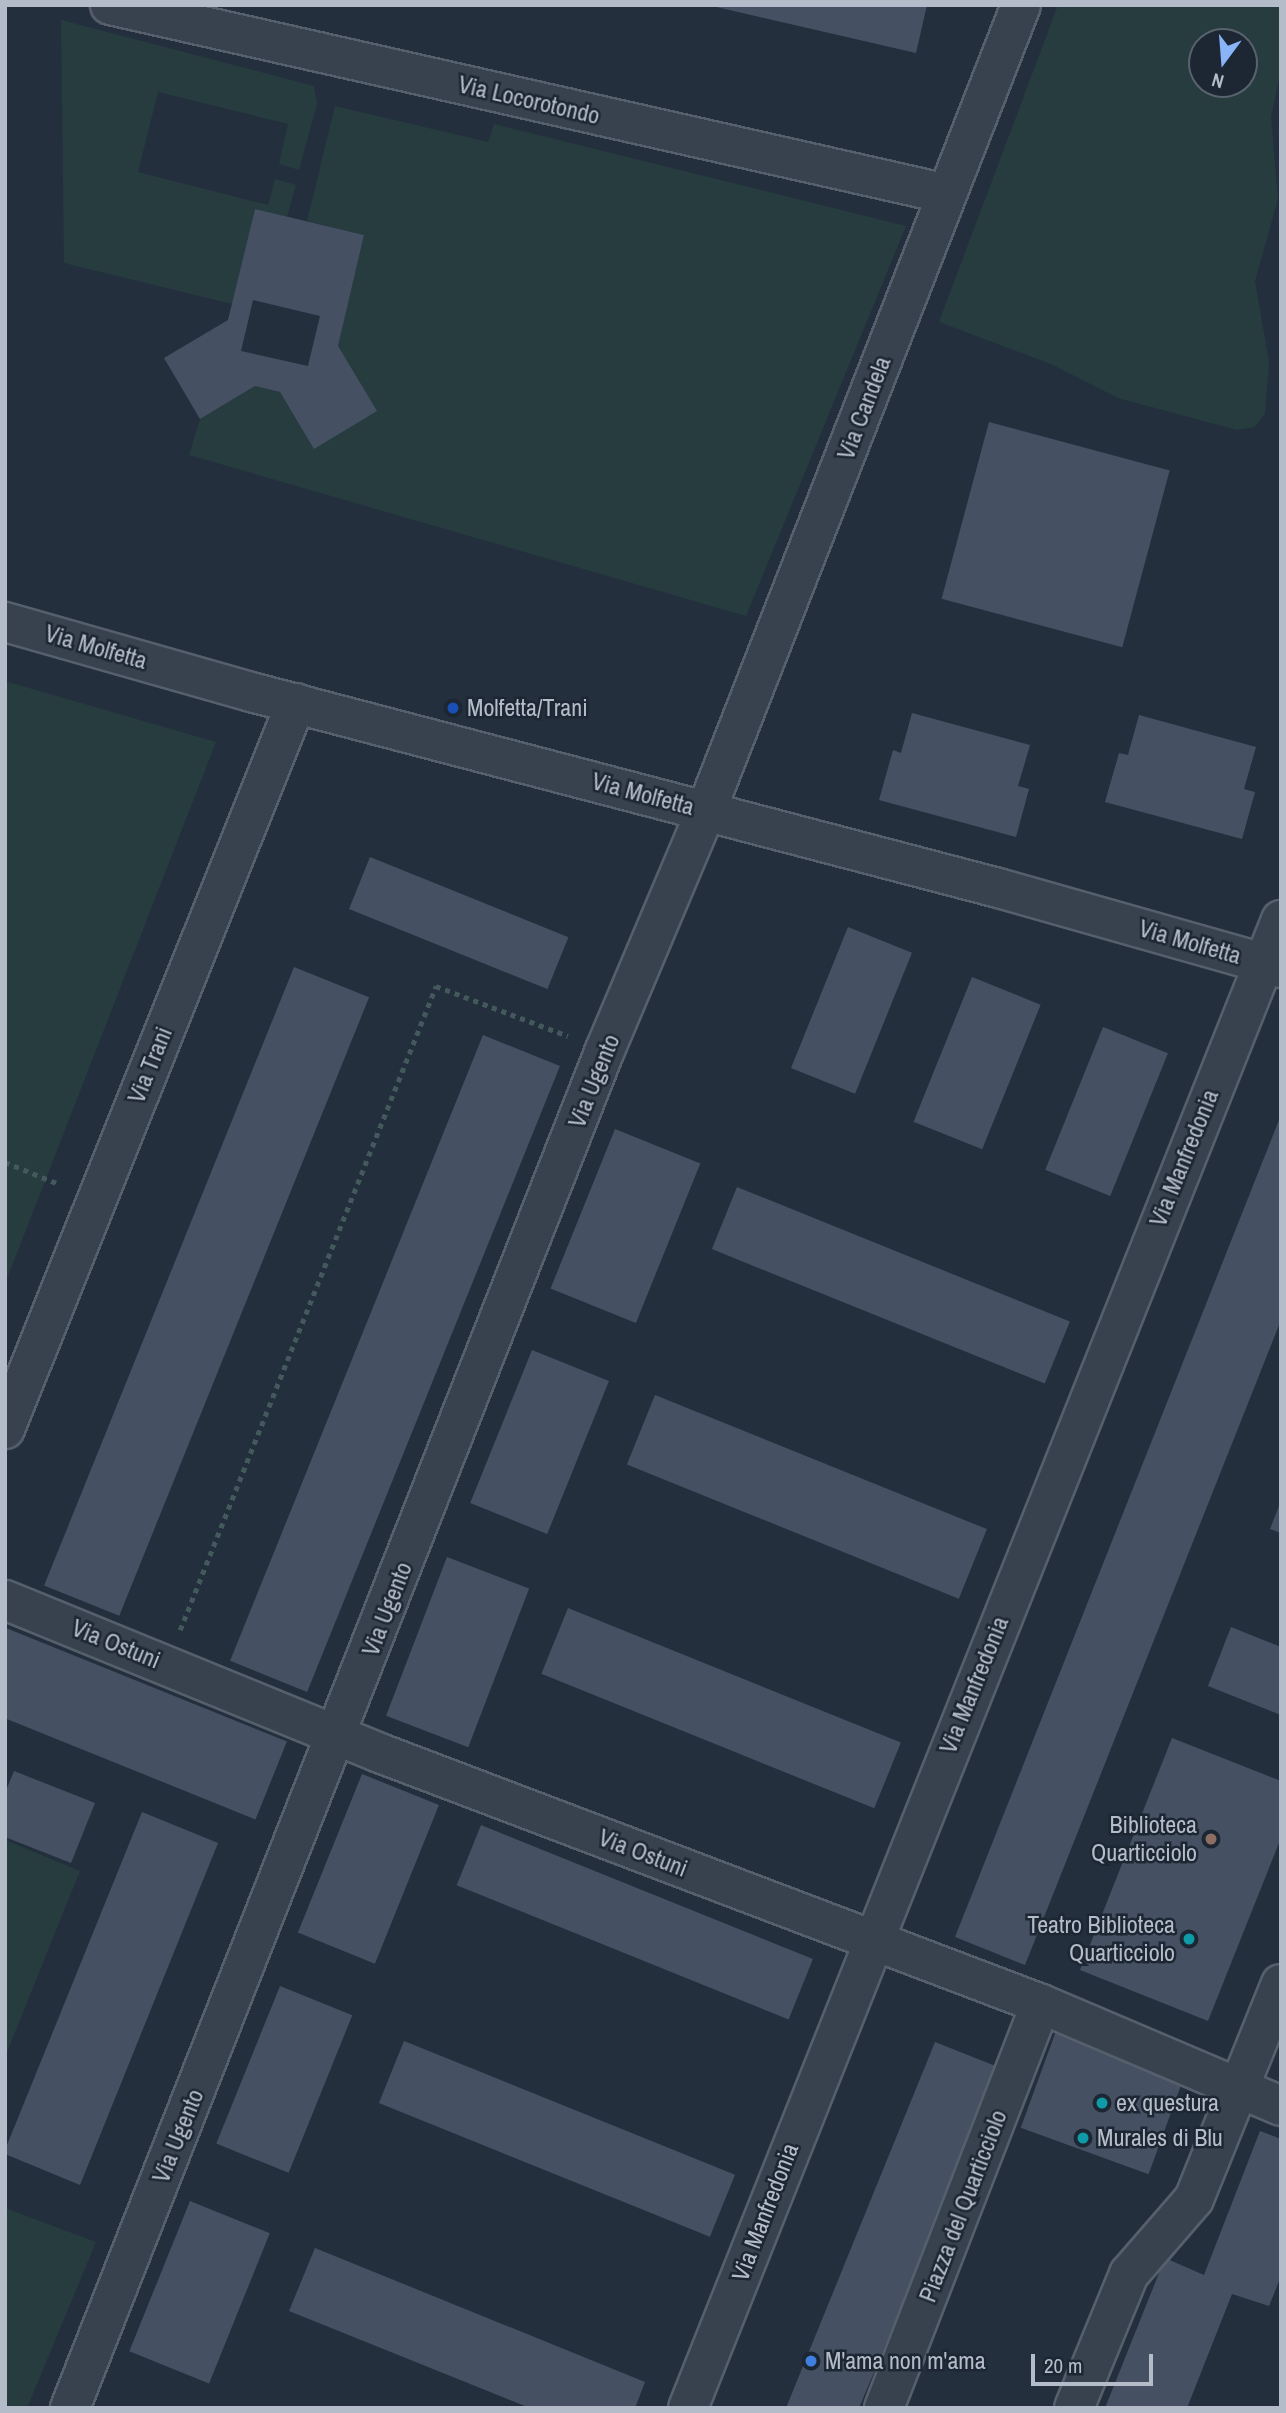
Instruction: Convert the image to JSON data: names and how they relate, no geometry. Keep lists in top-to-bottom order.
{
  "streets": {
    "street": [
      "Via Locorotondo",
      "Via Candela",
      "Via Molfetta",
      "Via Trani",
      "Via Ugento",
      "Via Manfredonia",
      "Via Ostuni",
      "Piazza del Quarticciolo"
    ]
  },
  "crossings": [
    ["Via Locorotondo", "Via Candela"],
    ["Via Candela", "Via Molfetta"],
    ["Via Candela", "Via Ugento"],
    ["Via Molfetta", "Via Trani"],
    ["Via Molfetta", "Via Ugento"],
    ["Via Molfetta", "Via Manfredonia"],
    ["Via Ugento", "Via Ostuni"],
    ["Via Manfredonia", "Via Ostuni"],
    ["Via Ostuni", "Piazza del Quarticciolo"]
  ],
  "places": [
    "Molfetta/Trani",
    "Biblioteca Quarticciolo",
    "Teatro Biblioteca Quarticciolo",
    "ex questura",
    "Murales di Blu",
    "M'ama non m'ama"
  ],
  "scale_bar": "20 m",
  "north": "bottom"
}
